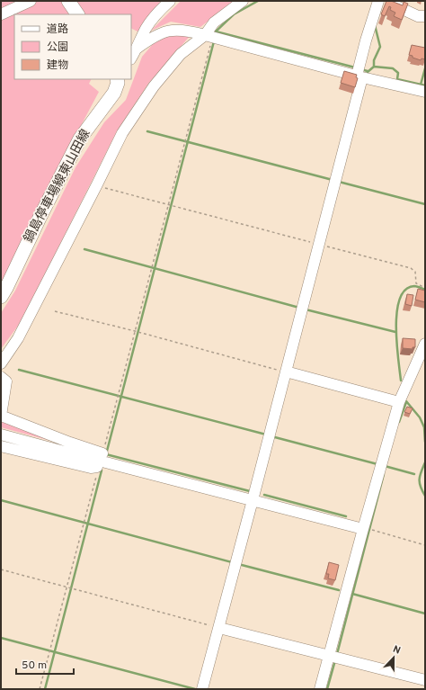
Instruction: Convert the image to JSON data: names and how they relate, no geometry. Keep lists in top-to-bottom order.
{
  "streets": {
    "main road": ["鍋島停車場線東山田線"]
  },
  "legend": ["道路", "公園", "建物"],
  "scale_bar": "50 m",
  "north": "top"
}
